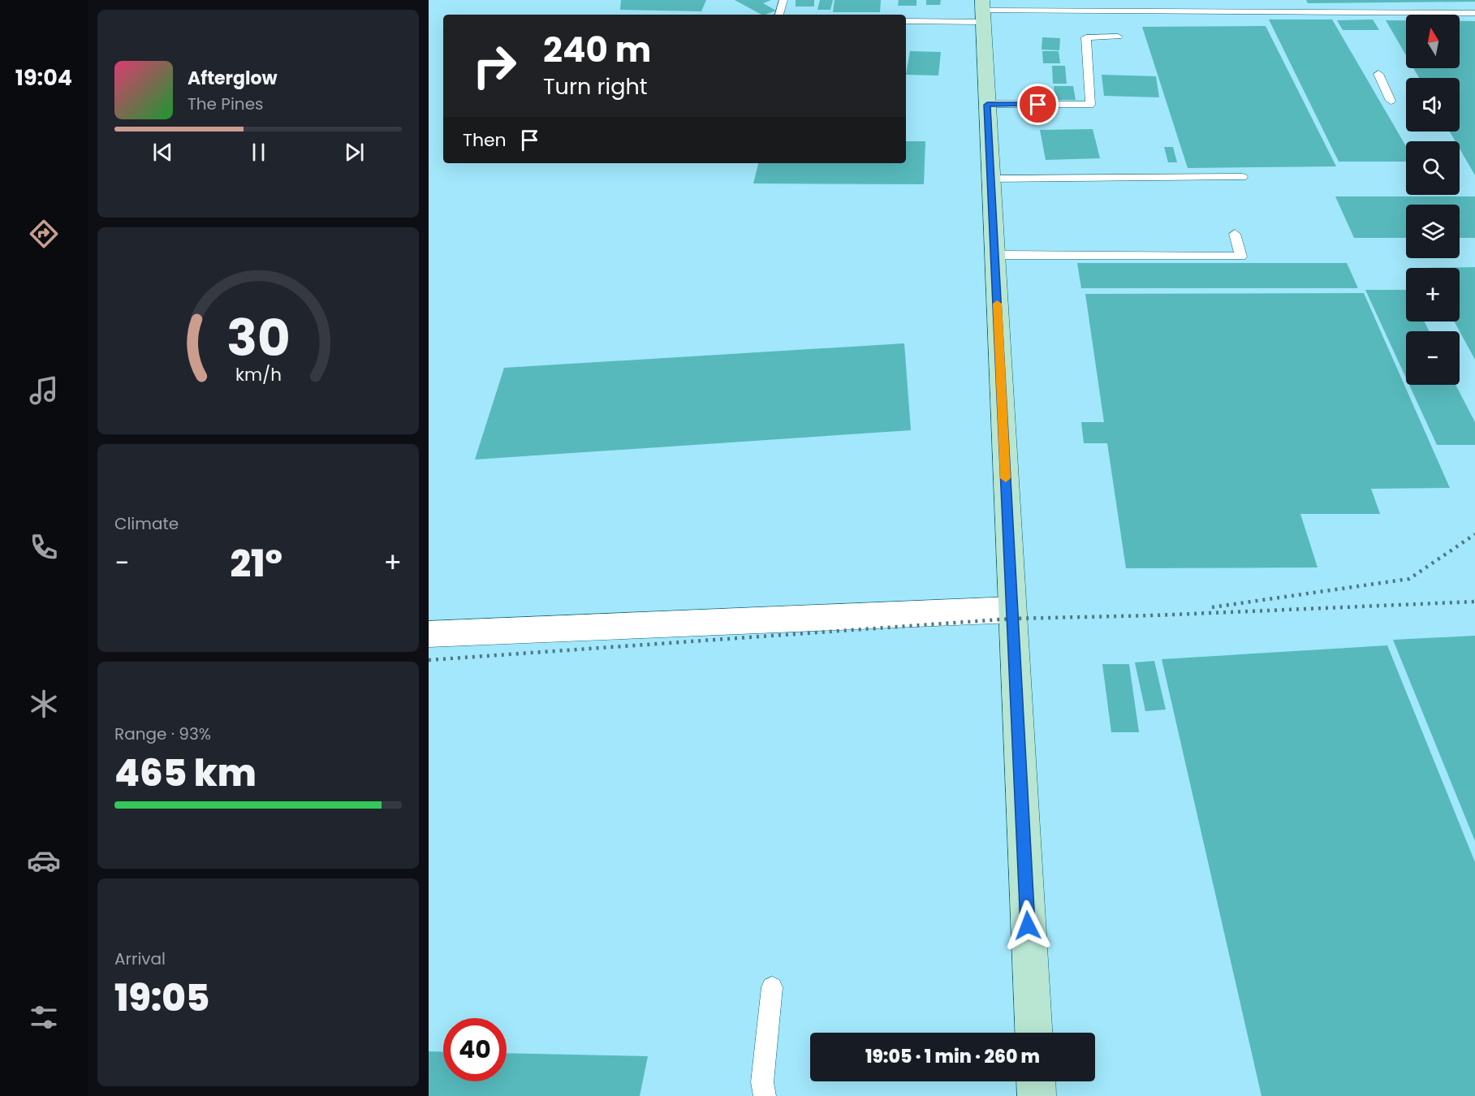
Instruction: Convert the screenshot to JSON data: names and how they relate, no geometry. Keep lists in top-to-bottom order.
{
  "north": "top",
  "page": {
    "tabs": "19:04",
    "map_buttons": ["+", "−"],
    "turn": ["240 m", "Turn right"],
    "song": ["Afterglow", "The Pines"],
    "then": "Then",
    "tile": [
      "Climate",
      ["Range · 93%", "465 km"],
      ["Arrival", "19:05"]
    ],
    "heat": ["−", "21°", "+"],
    "limit": "40",
    "trip": "19:05 · 1 min · 260 m",
    "gauge": ["30", "km/h"]
  }
}
